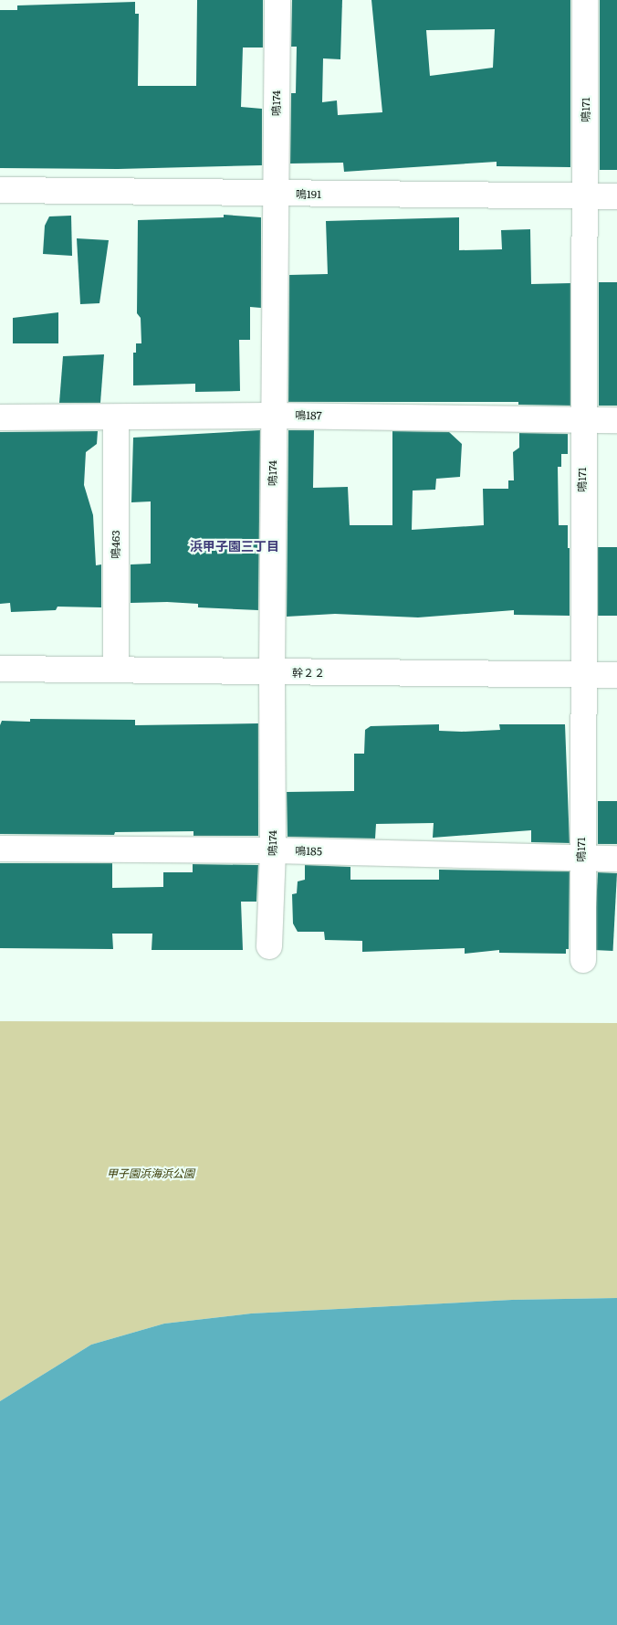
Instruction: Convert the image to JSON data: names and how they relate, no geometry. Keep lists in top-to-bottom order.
{
  "streets": {
    "street": [
      "鳴174",
      "鳴171",
      "鳴191",
      "鳴187",
      "鳴463",
      "幹２２",
      "鳴185"
    ]
  },
  "crossings": [
    ["鳴174", "鳴191"],
    ["鳴174", "鳴187"],
    ["鳴174", "幹２２"],
    ["鳴174", "鳴185"],
    ["鳴171", "鳴191"],
    ["鳴171", "鳴187"],
    ["鳴171", "幹２２"],
    ["鳴171", "鳴185"],
    ["鳴187", "鳴463"],
    ["鳴463", "幹２２"]
  ],
  "districts": ["浜甲子園三丁目"],
  "parks": ["甲子園浜海浜公園"]
}
